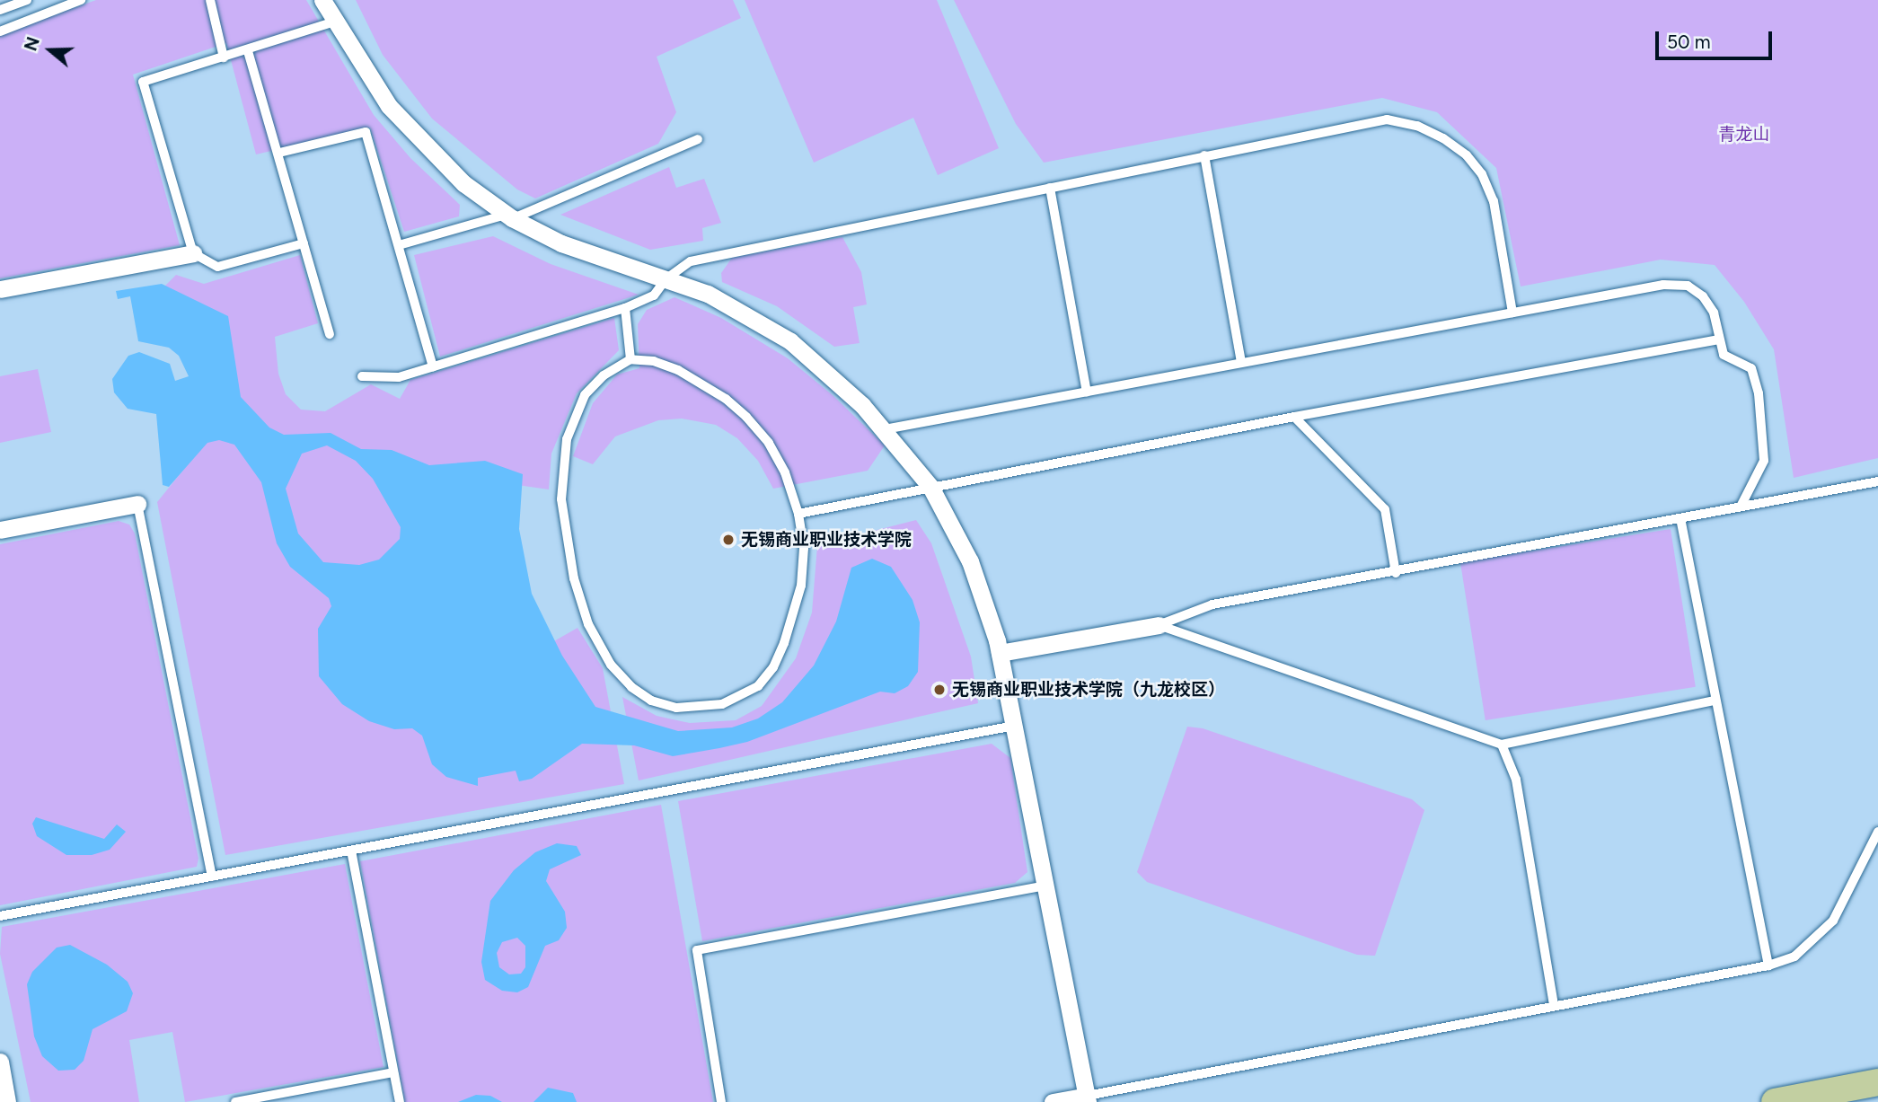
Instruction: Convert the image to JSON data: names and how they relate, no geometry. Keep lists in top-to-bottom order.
{
  "parks": ["青龙山"],
  "places": ["无锡商业职业技术学院", "无锡商业职业技术学院（九龙校区）"],
  "scale_bar": "50 m",
  "north": "left"
}
